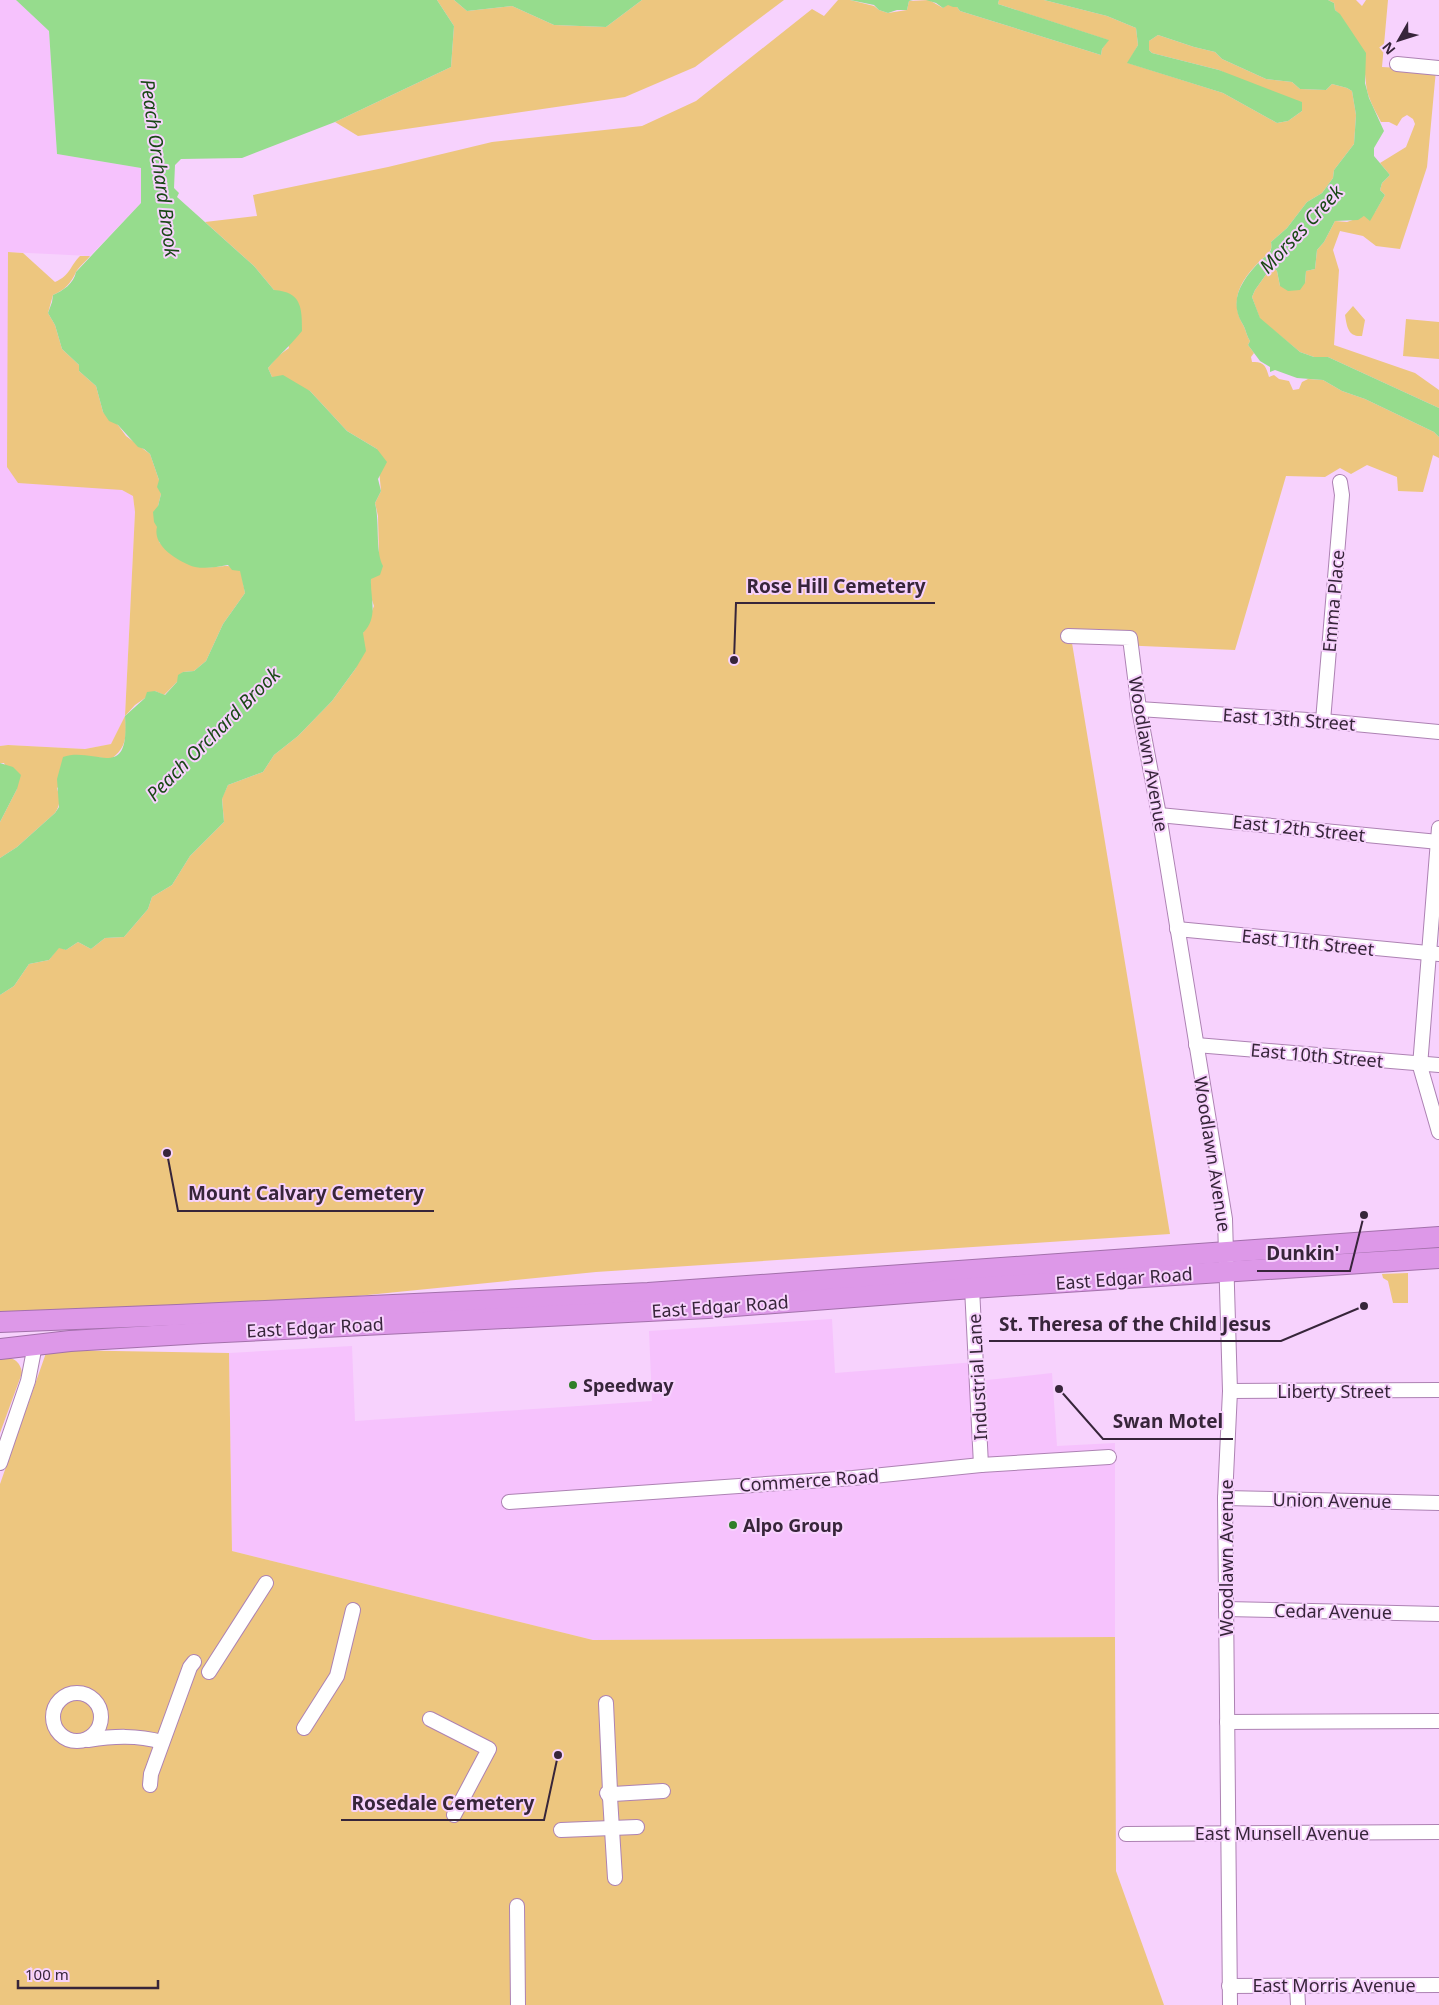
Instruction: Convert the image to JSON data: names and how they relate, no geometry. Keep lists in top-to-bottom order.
{
  "streets": {
    "highway": ["East Edgar Road"],
    "street": [
      "Emma Place",
      "East 13th Street",
      "Woodlawn Avenue",
      "East 12th Street",
      "East 11th Street",
      "East 10th Street",
      "Industrial Lane",
      "Liberty Street",
      "Commerce Road",
      "Union Avenue",
      "Cedar Avenue",
      "East Munsell Avenue",
      "East Morris Avenue"
    ]
  },
  "crossings": [
    ["Emma Place", "East 13th Street"],
    ["East 13th Street", "Woodlawn Avenue"],
    ["Woodlawn Avenue", "East 12th Street"],
    ["Woodlawn Avenue", "East 11th Street"],
    ["Woodlawn Avenue", "East 10th Street"],
    ["Woodlawn Avenue", "East Edgar Road"],
    ["Woodlawn Avenue", "Liberty Street"],
    ["Woodlawn Avenue", "Union Avenue"],
    ["Woodlawn Avenue", "Cedar Avenue"],
    ["Woodlawn Avenue", "East Munsell Avenue"],
    ["Woodlawn Avenue", "East Morris Avenue"],
    ["East Edgar Road", "Industrial Lane"],
    ["Industrial Lane", "Commerce Road"]
  ],
  "water": ["Peach Orchard Brook", "Morses Creek"],
  "places": [
    "Rose Hill Cemetery",
    "Mount Calvary Cemetery",
    "Dunkin'",
    "St. Theresa of the Child Jesus",
    "Speedway",
    "Swan Motel",
    "Alpo Group",
    "Rosedale Cemetery"
  ],
  "scale_bar": "100 m",
  "north": "bottom left"
}
